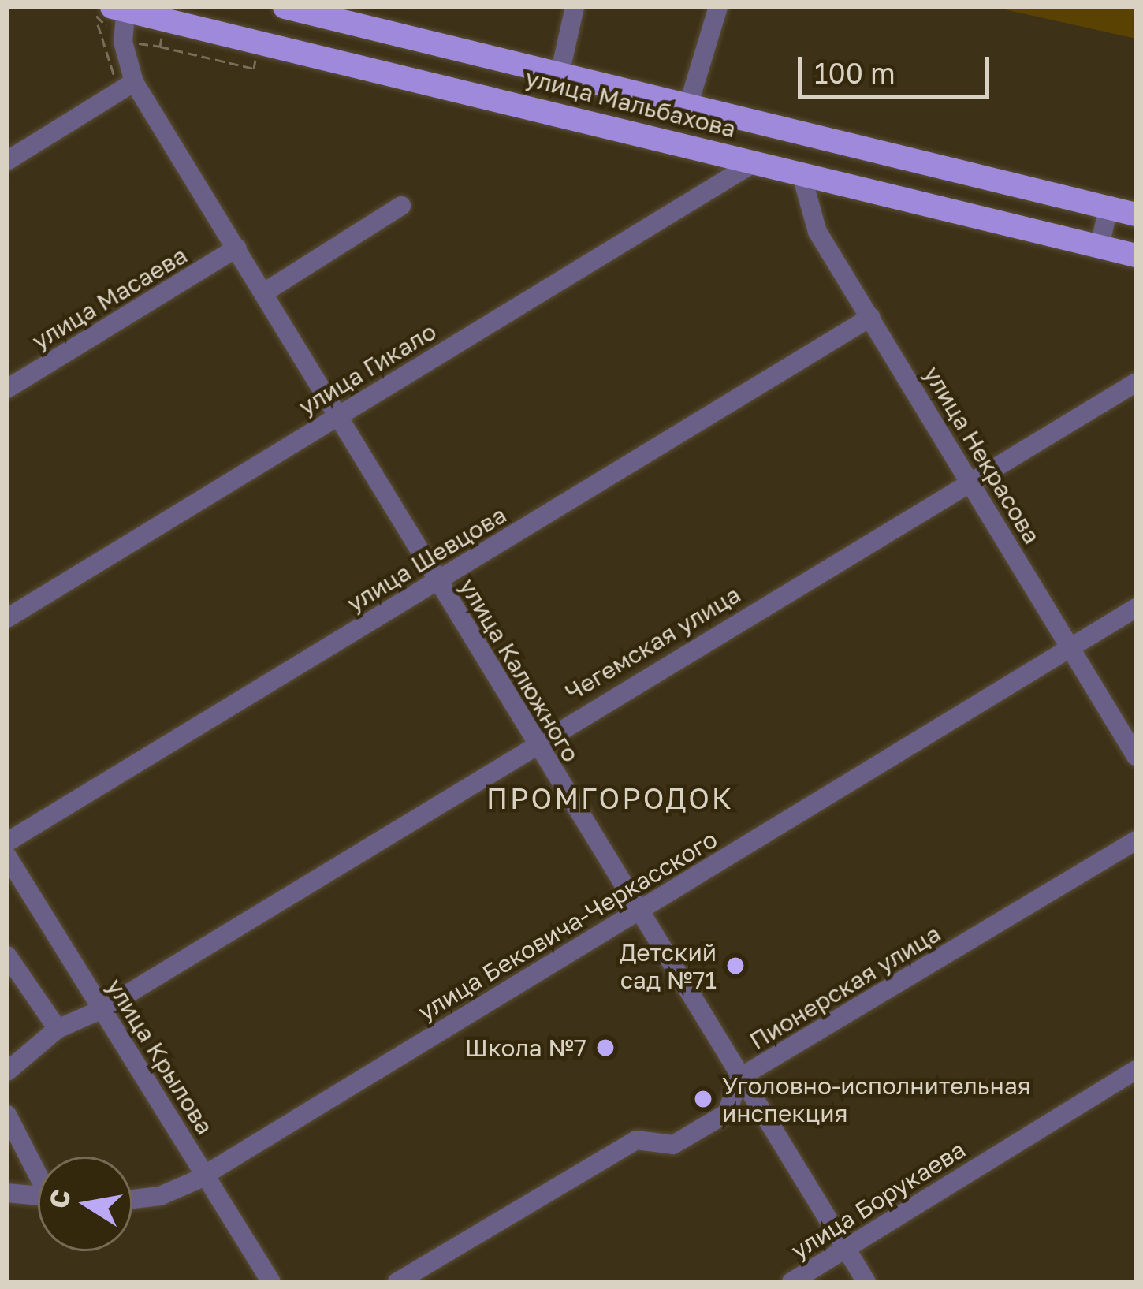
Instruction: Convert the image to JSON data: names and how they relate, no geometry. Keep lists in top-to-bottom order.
{
  "streets": {
    "main road": ["улица Мальбахова"],
    "street": [
      "улица Масаева",
      "улица Гикало",
      "улица Некрасова",
      "улица Шевцова",
      "Чегемская улица",
      "улица Калюжного",
      "улица Бековича-Черкасского",
      "Пионерская улица",
      "улица Крылова",
      "улица Борукаева"
    ]
  },
  "crossings": [
    ["улица Мальбахова", "улица Гикало"],
    ["улица Мальбахова", "улица Некрасова"],
    ["улица Мальбахова", "улица Калюжного"],
    ["улица Масаева", "улица Калюжного"],
    ["улица Гикало", "улица Калюжного"],
    ["улица Некрасова", "улица Шевцова"],
    ["улица Некрасова", "Чегемская улица"],
    ["улица Некрасова", "улица Бековича-Черкасского"],
    ["улица Шевцова", "улица Калюжного"],
    ["Чегемская улица", "улица Калюжного"],
    ["Чегемская улица", "улица Крылова"],
    ["улица Калюжного", "улица Бековича-Черкасского"],
    ["улица Калюжного", "Пионерская улица"],
    ["улица Калюжного", "улица Борукаева"],
    ["улица Бековича-Черкасского", "улица Крылова"]
  ],
  "districts": ["ПРОМГОРОДОК"],
  "places": ["Детский сад №71", "Школа №7", "Уголовно-исполнительная инспекция"],
  "scale_bar": "100 m",
  "north": "left"
}
